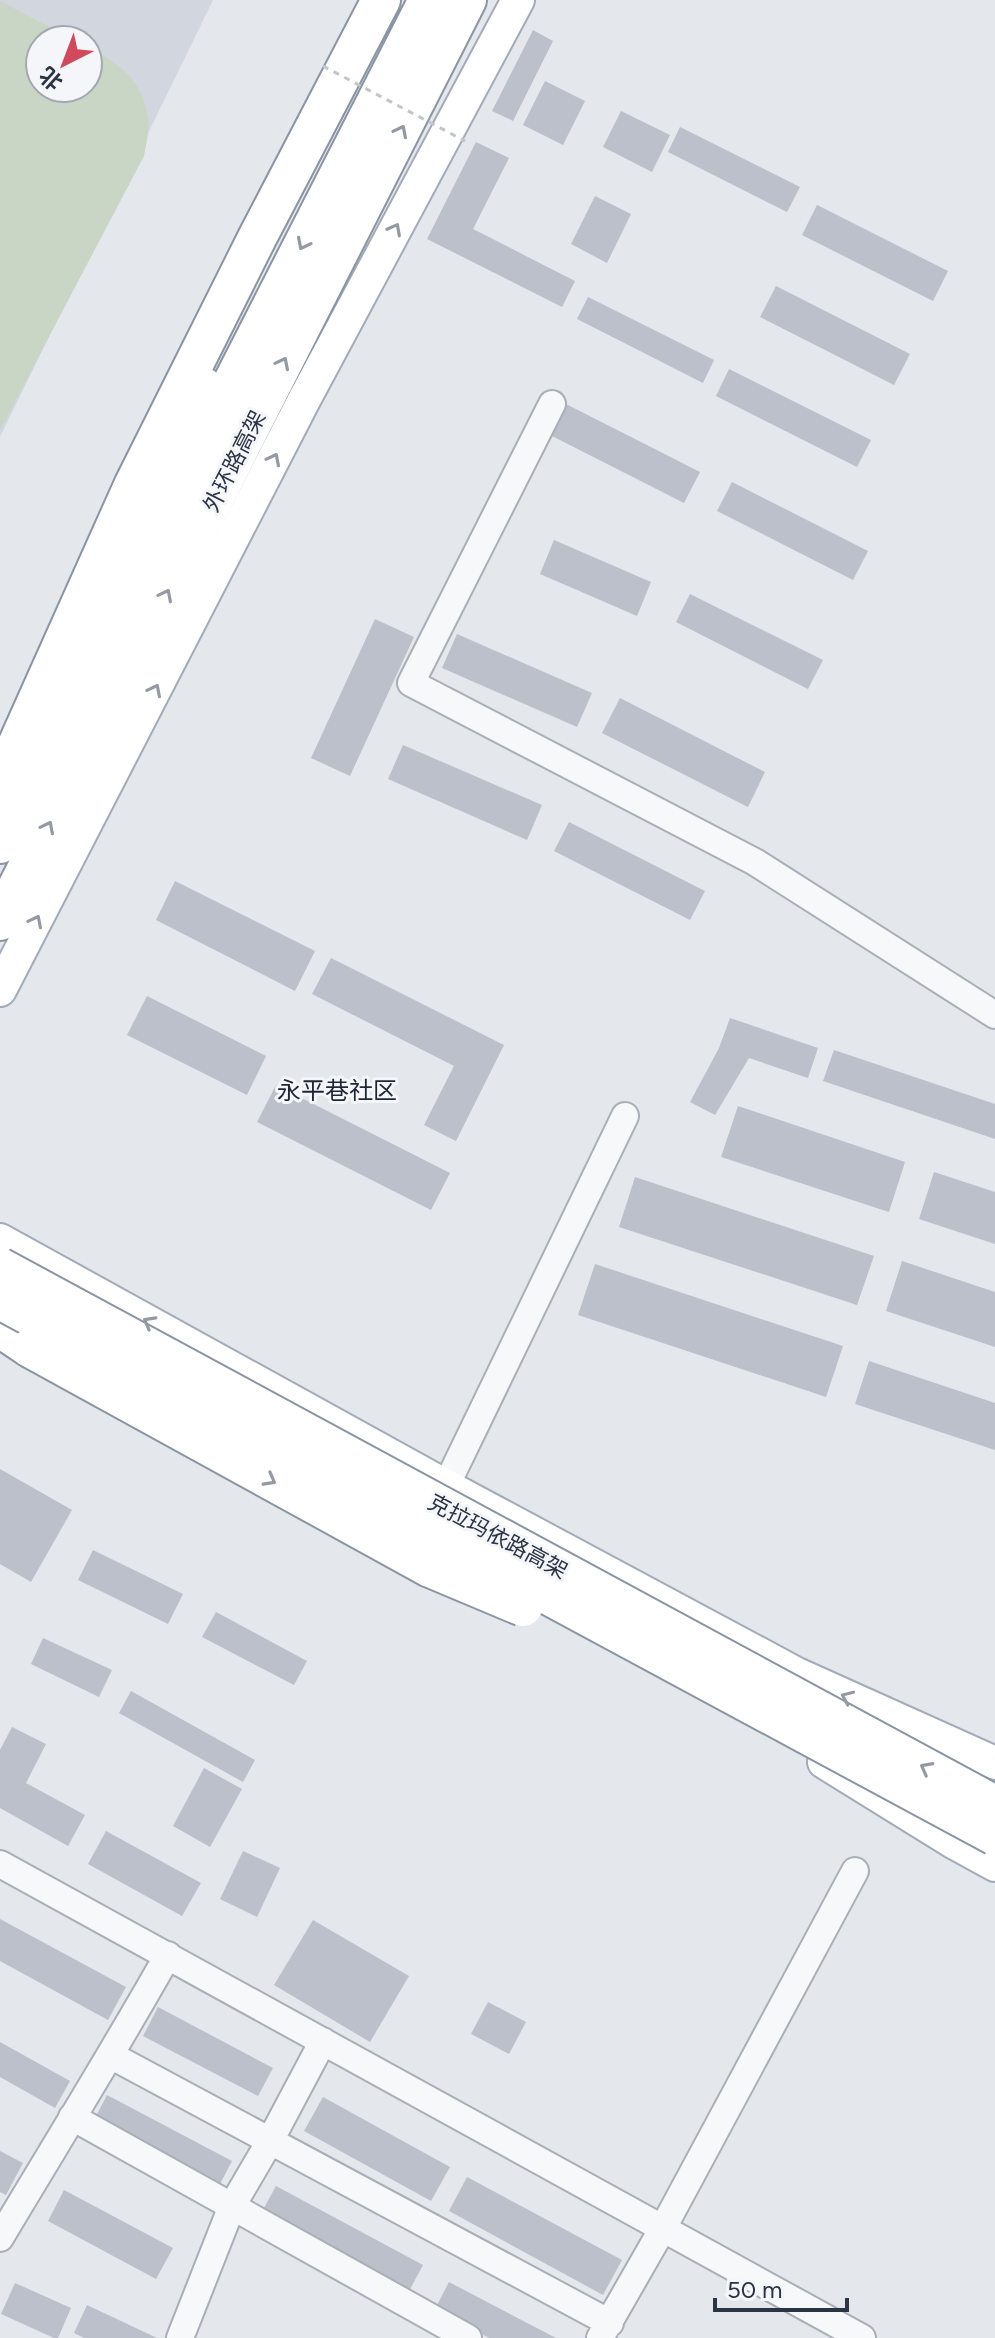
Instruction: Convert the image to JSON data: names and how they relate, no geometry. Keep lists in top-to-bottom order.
{
  "streets": {
    "highway": ["外环路高架", "克拉玛依路高架"]
  },
  "districts": ["永平巷社区"],
  "scale_bar": "50 m",
  "north": "bottom left"
}
